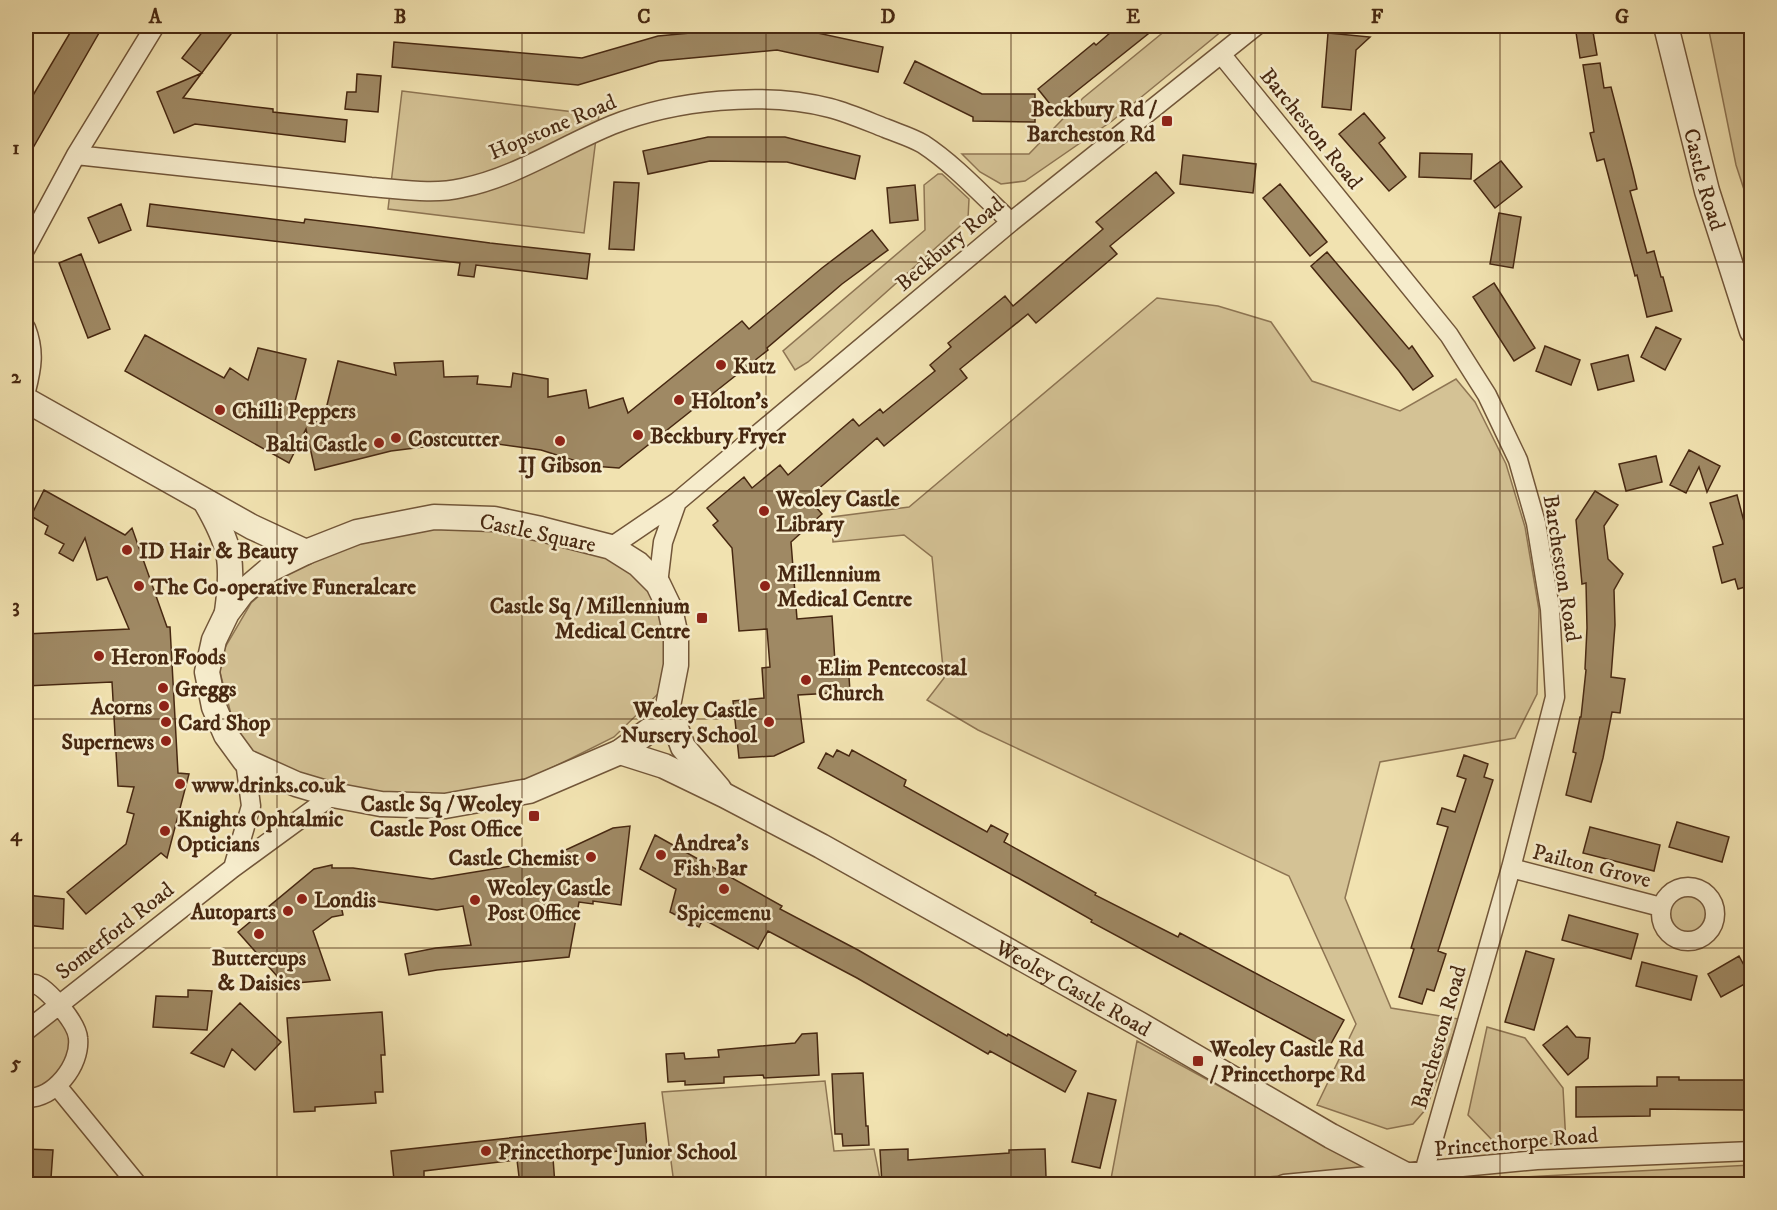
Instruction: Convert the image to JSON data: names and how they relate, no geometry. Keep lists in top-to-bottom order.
{
  "streets": {
    "street": [
      "Hopstone Road",
      "Barcheston Road",
      "Castle Road",
      "Beckbury Road",
      "Castle Square",
      "Pailton Grove",
      "Somerford Road",
      "Weoley Castle Road",
      "Princethorpe Road"
    ]
  },
  "crossings": [
    ["Hopstone Road", "Beckbury Road"],
    ["Barcheston Road", "Beckbury Road"],
    ["Barcheston Road", "Pailton Grove"],
    ["Barcheston Road", "Weoley Castle Road"],
    ["Barcheston Road", "Princethorpe Road"],
    ["Beckbury Road", "Castle Square"],
    ["Castle Square", "Somerford Road"],
    ["Castle Square", "Weoley Castle Road"],
    ["Weoley Castle Road", "Princethorpe Road"]
  ],
  "places": {
    "transit": [
      "Beckbury Rd / Barcheston Rd",
      "Castle Sq / Millennium Medical Centre",
      "Castle Sq / Weoley Castle Post Office",
      "Weoley Castle Rd / Princethorpe Rd"
    ],
    "other": [
      "Kutz",
      "Holton's",
      "Chilli Peppers",
      "Beckbury Fryer",
      "Costcutter",
      "IJ Gibson",
      "Balti Castle",
      "Weoley Castle Library",
      "ID Hair & Beauty",
      "The Co-operative Funeralcare",
      "Millennium Medical Centre",
      "Heron Foods",
      "Elim Pentecostal Church",
      "Greggs",
      "Acorns",
      "Card Shop",
      "Weoley Castle Nursery School",
      "Supernews",
      "www.drinks.co.uk",
      "Knights Ophtalmic Opticians",
      "Andrea's Fish Bar",
      "Castle Chemist",
      "Spicemenu",
      "Londis",
      "Weoley Castle Post Office",
      "Autoparts",
      "Buttercups & Daisies",
      "Princethorpe Junior School"
    ]
  },
  "grid": {
    "columns": [
      "A",
      "B",
      "C",
      "D",
      "E",
      "F",
      "G"
    ],
    "rows": [
      "1",
      "2",
      "3",
      "4",
      "5"
    ]
  }
}
